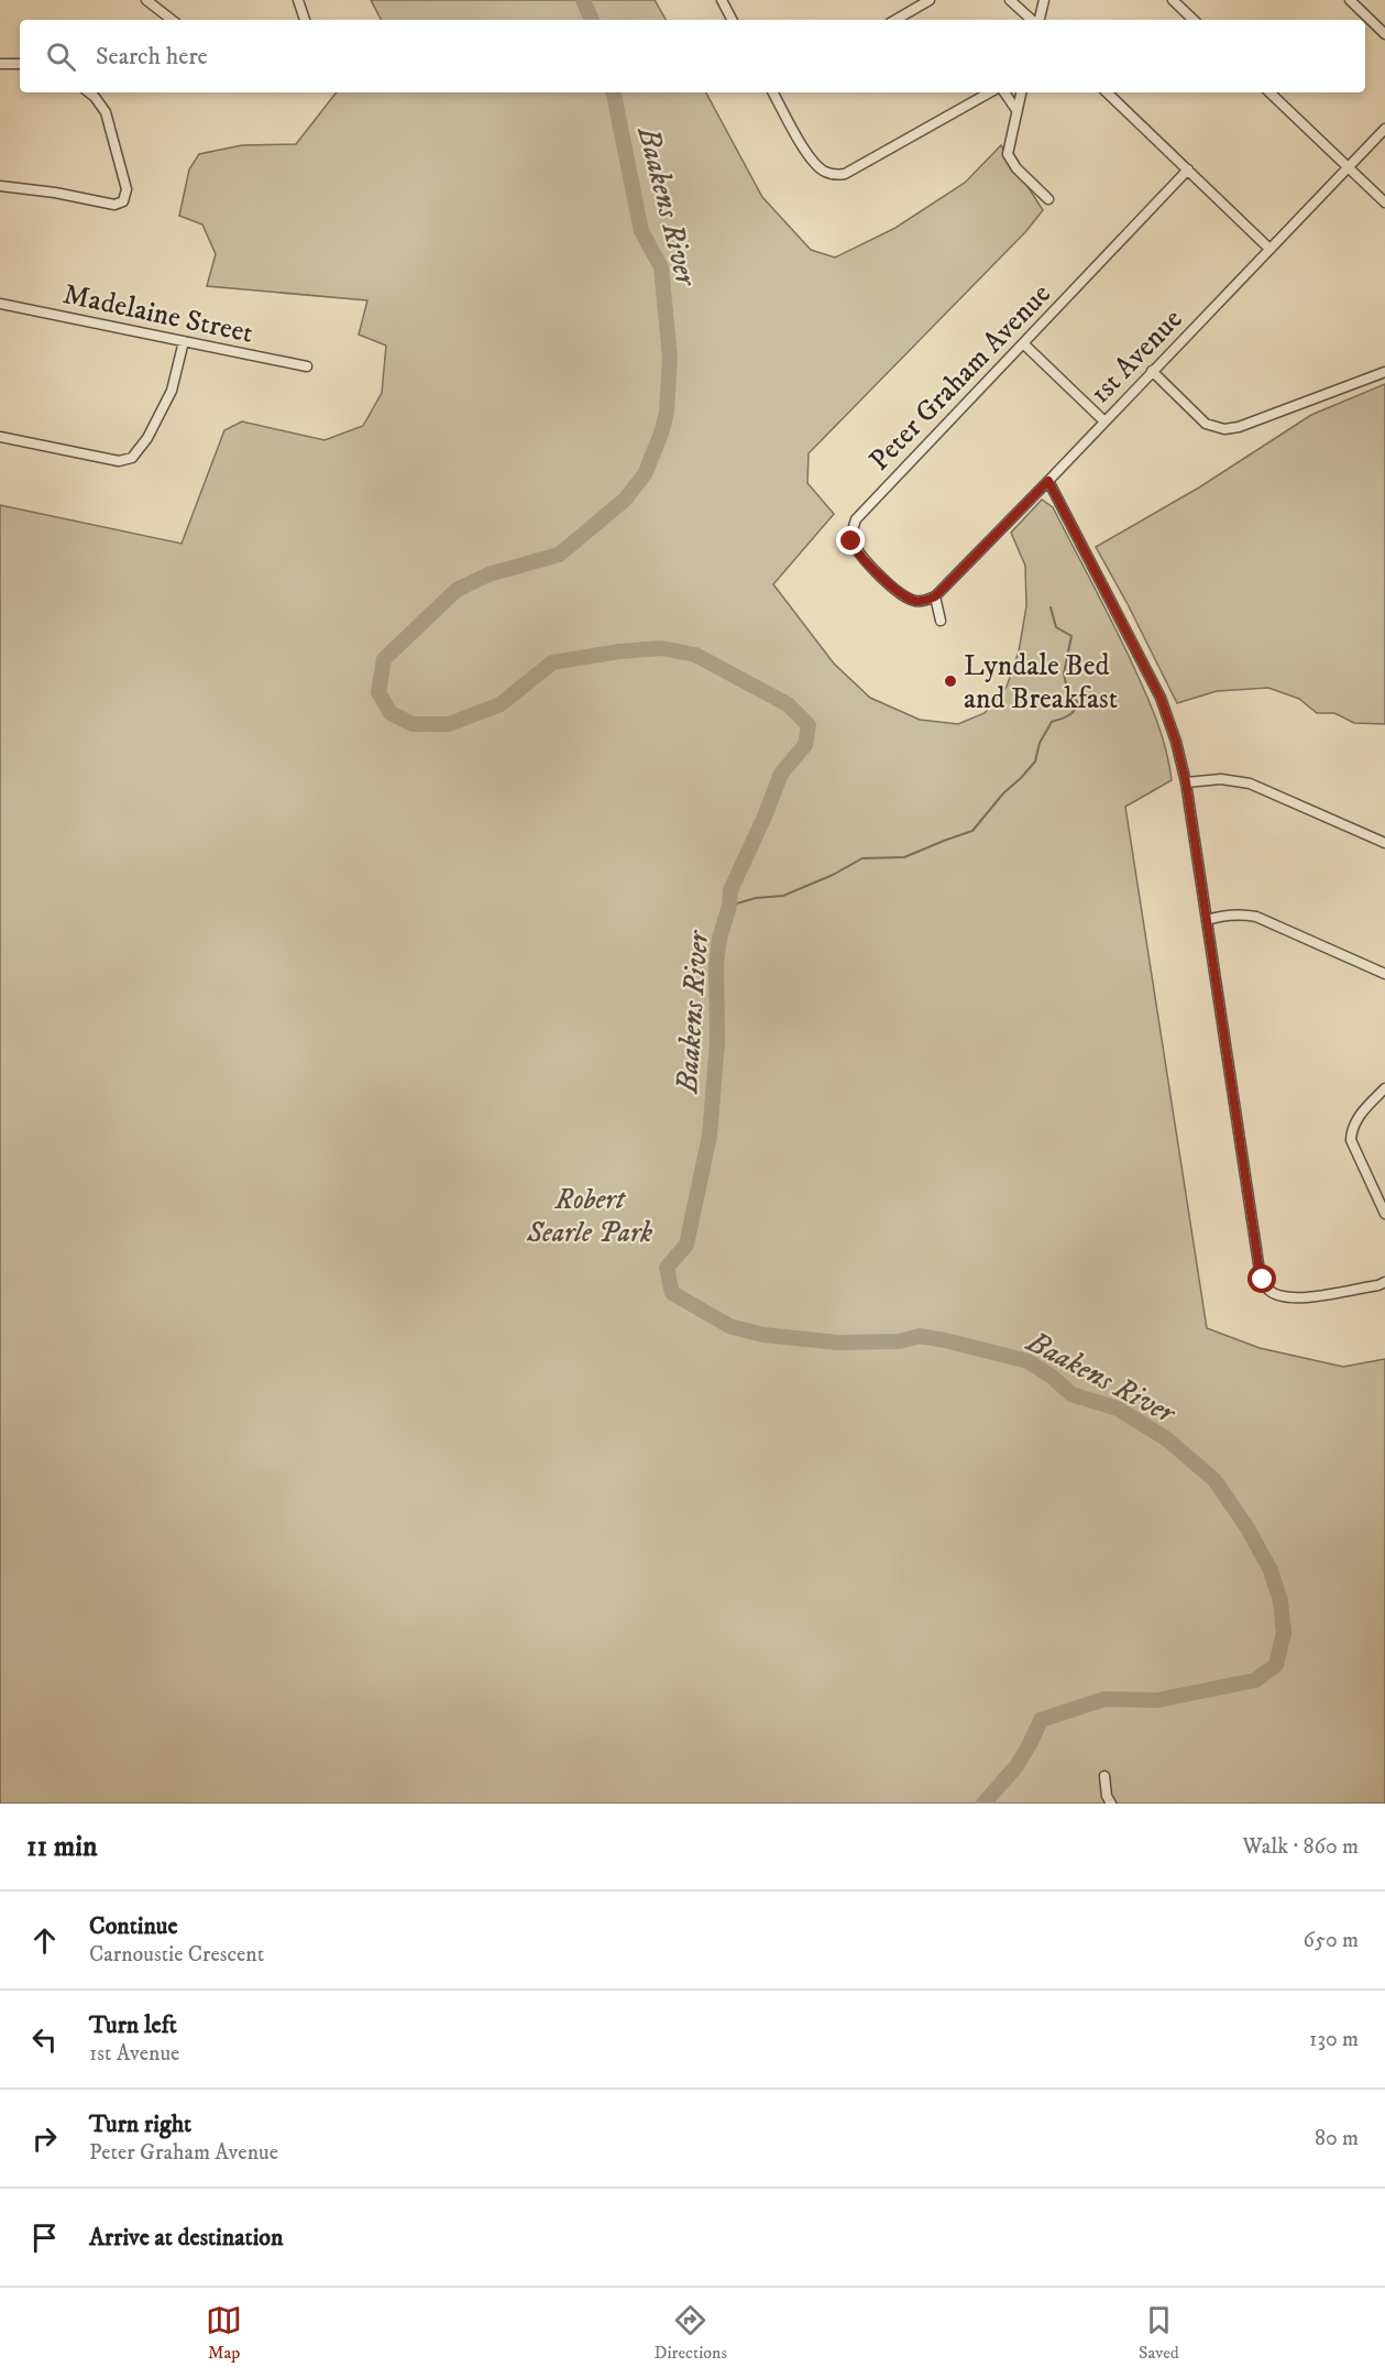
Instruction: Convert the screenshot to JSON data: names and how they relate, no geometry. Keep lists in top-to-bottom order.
{
  "streets": {
    "street": ["Madelaine Street", "1st Avenue", "Peter Graham Avenue"]
  },
  "crossings": [
    ["1st Avenue", "Peter Graham Avenue"]
  ],
  "water": ["Baakens River"],
  "parks": ["Robert Searle Park"],
  "places": ["Lyndale Bed and Breakfast"],
  "page": {
    "search": "Search here",
    "heading": ["11 min", "Walk · 860 m"],
    "list": [
      ["Continue", "Carnoustie Crescent", "650 m"],
      ["Turn left", "1st Avenue", "130 m"],
      ["Turn right", "Peter Graham Avenue", "80 m"],
      "Arrive at destination"
    ],
    "nav": ["Map", "Directions", "Saved"]
  }
}
